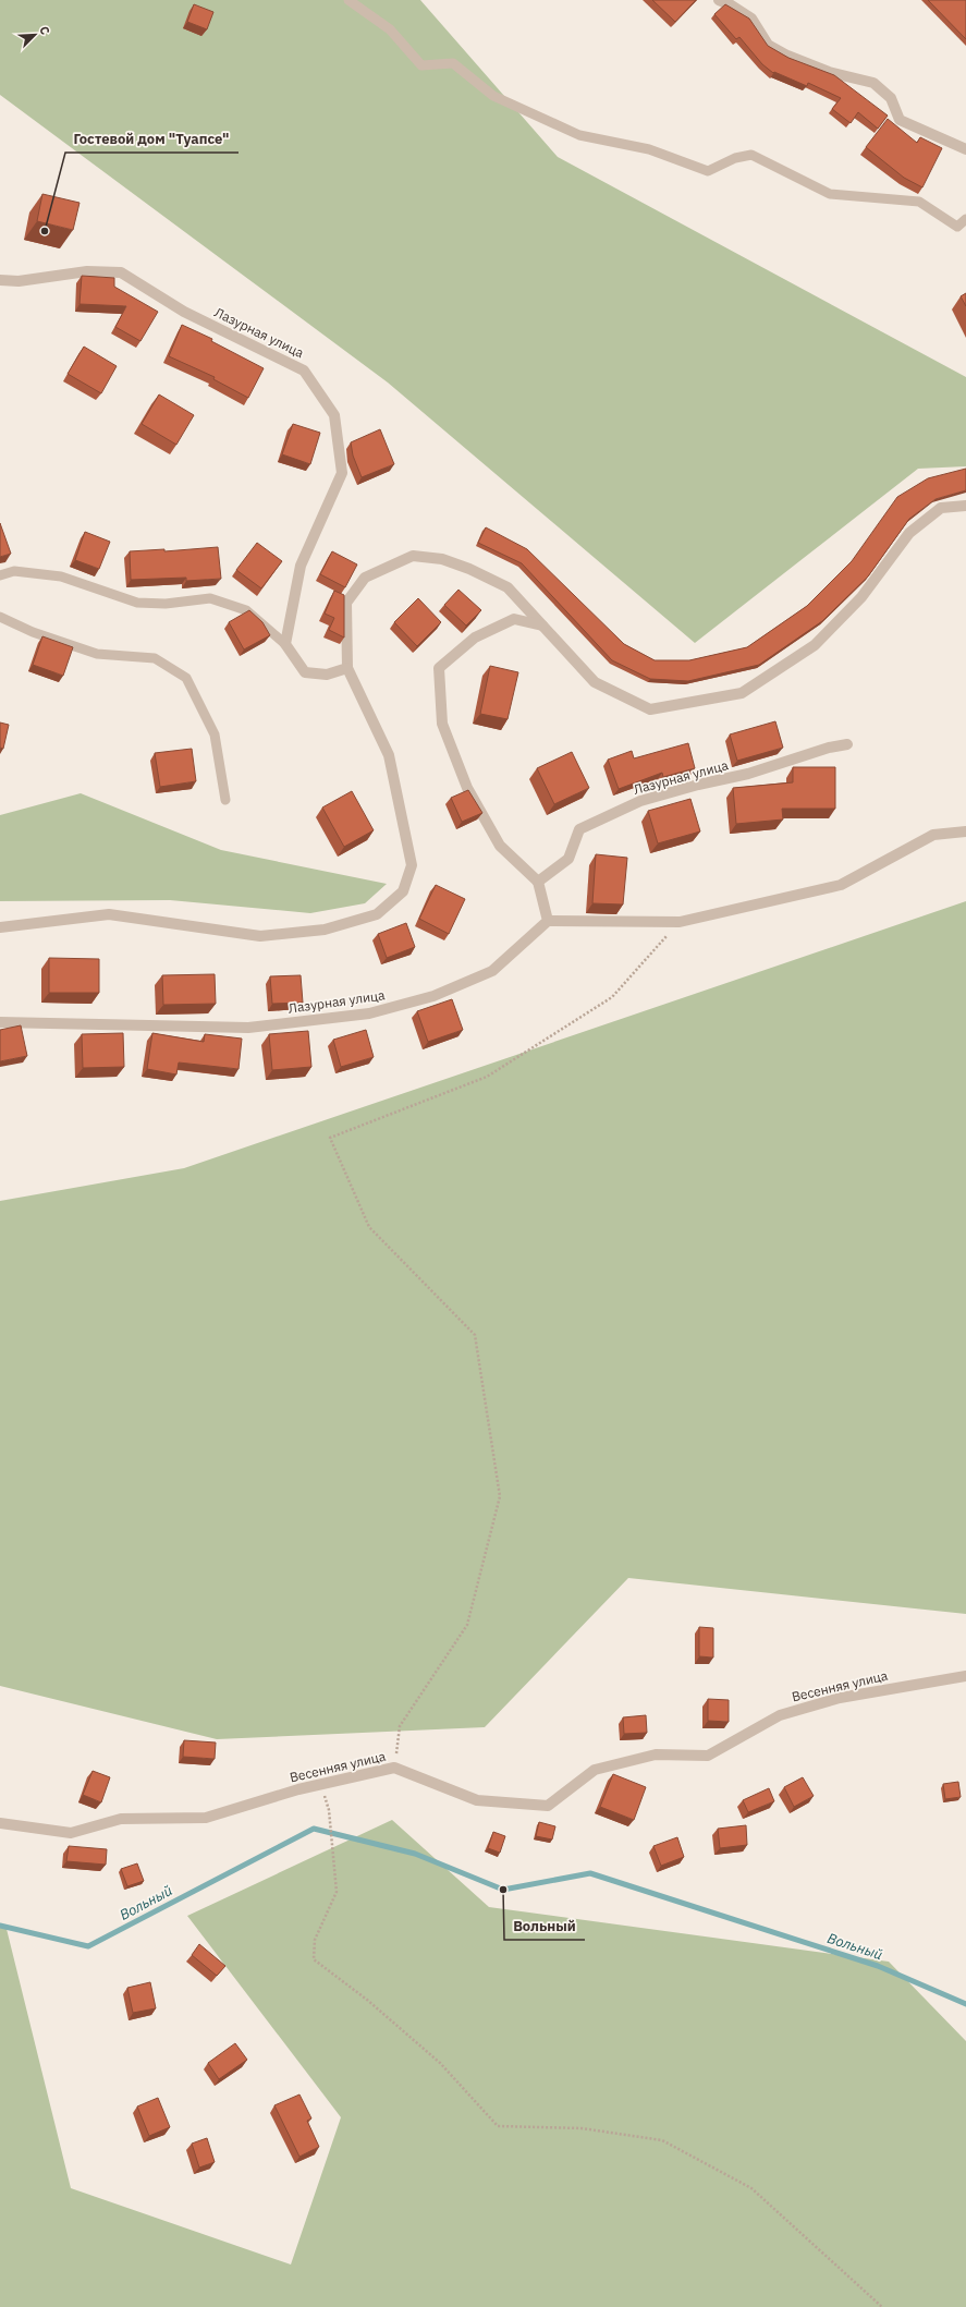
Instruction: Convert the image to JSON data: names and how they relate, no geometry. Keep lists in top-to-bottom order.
{
  "streets": {
    "street": ["Лазурная улица", "Весенняя улица"]
  },
  "water": ["Вольный"],
  "places": ["Гостевой дом \"Туапсе\"", "Вольный"],
  "north": "top right"
}
